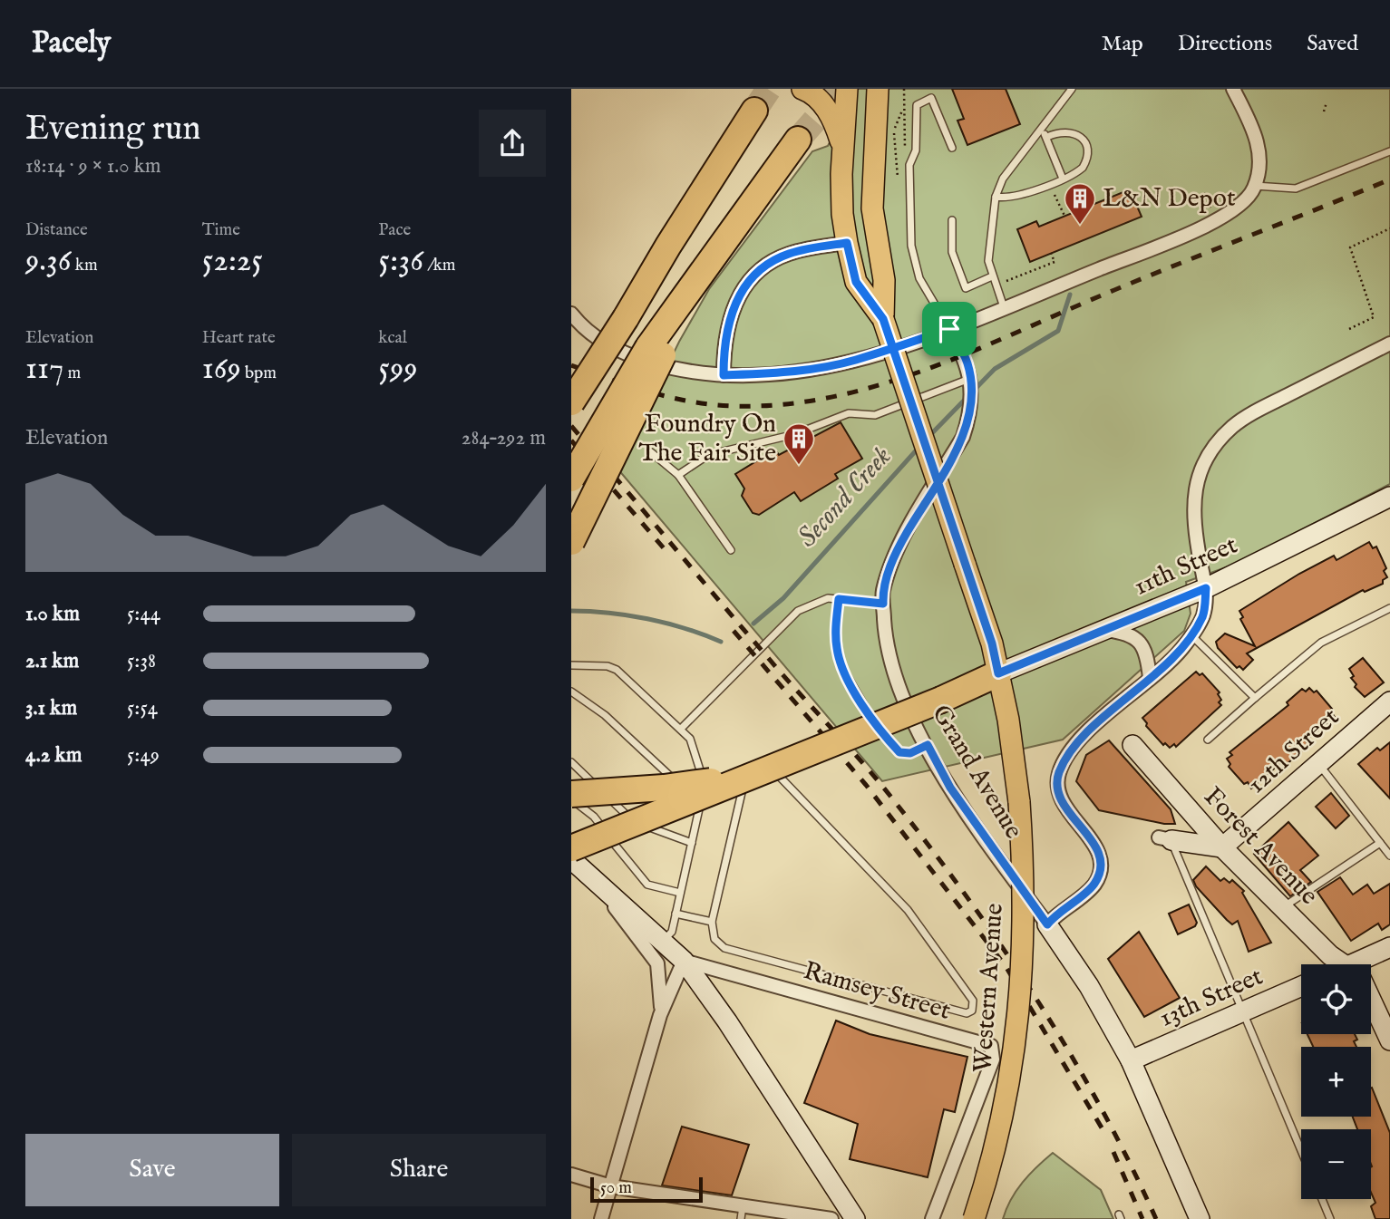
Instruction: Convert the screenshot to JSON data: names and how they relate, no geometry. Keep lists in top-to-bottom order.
{
  "streets": {
    "main road": ["Western Avenue"],
    "street": [
      "11th Street",
      "12th Street",
      "Grand Avenue",
      "Forest Avenue",
      "Ramsey Street",
      "13th Street"
    ]
  },
  "crossings": [
    ["11th Street", "Western Avenue"],
    ["12th Street", "Forest Avenue"],
    ["Grand Avenue", "13th Street"]
  ],
  "water": ["Second Creek"],
  "places": {
    "building": ["L&N Depot", "Foundry On The Fair Site"]
  },
  "scale_bar": "50 m",
  "page": {
    "header": "Pacely",
    "nav": ["Map", "Directions", "Saved"],
    "heading": ["Evening run", "18:14 · 9 × 1.0 km"],
    "stats": [
      ["Distance", "9.36 km"],
      ["Time", "52:25"],
      ["Pace", "5:36 /km"],
      ["Elevation", "117 m"],
      ["Heart rate", "169 bpm"],
      ["kcal", "599"]
    ],
    "chart": ["Elevation", "284–292 m"],
    "list": [
      {
        "name": "1.0 km",
        "note": "5:44"
      },
      {
        "name": "2.1 km",
        "note": "5:38"
      },
      {
        "name": "3.1 km",
        "note": "5:54"
      },
      {
        "name": "4.2 km",
        "note": "5:49"
      }
    ],
    "map_buttons": ["+", "−"],
    "buttons": ["Save", "Share"],
    "scale": "50 m"
  }
}
